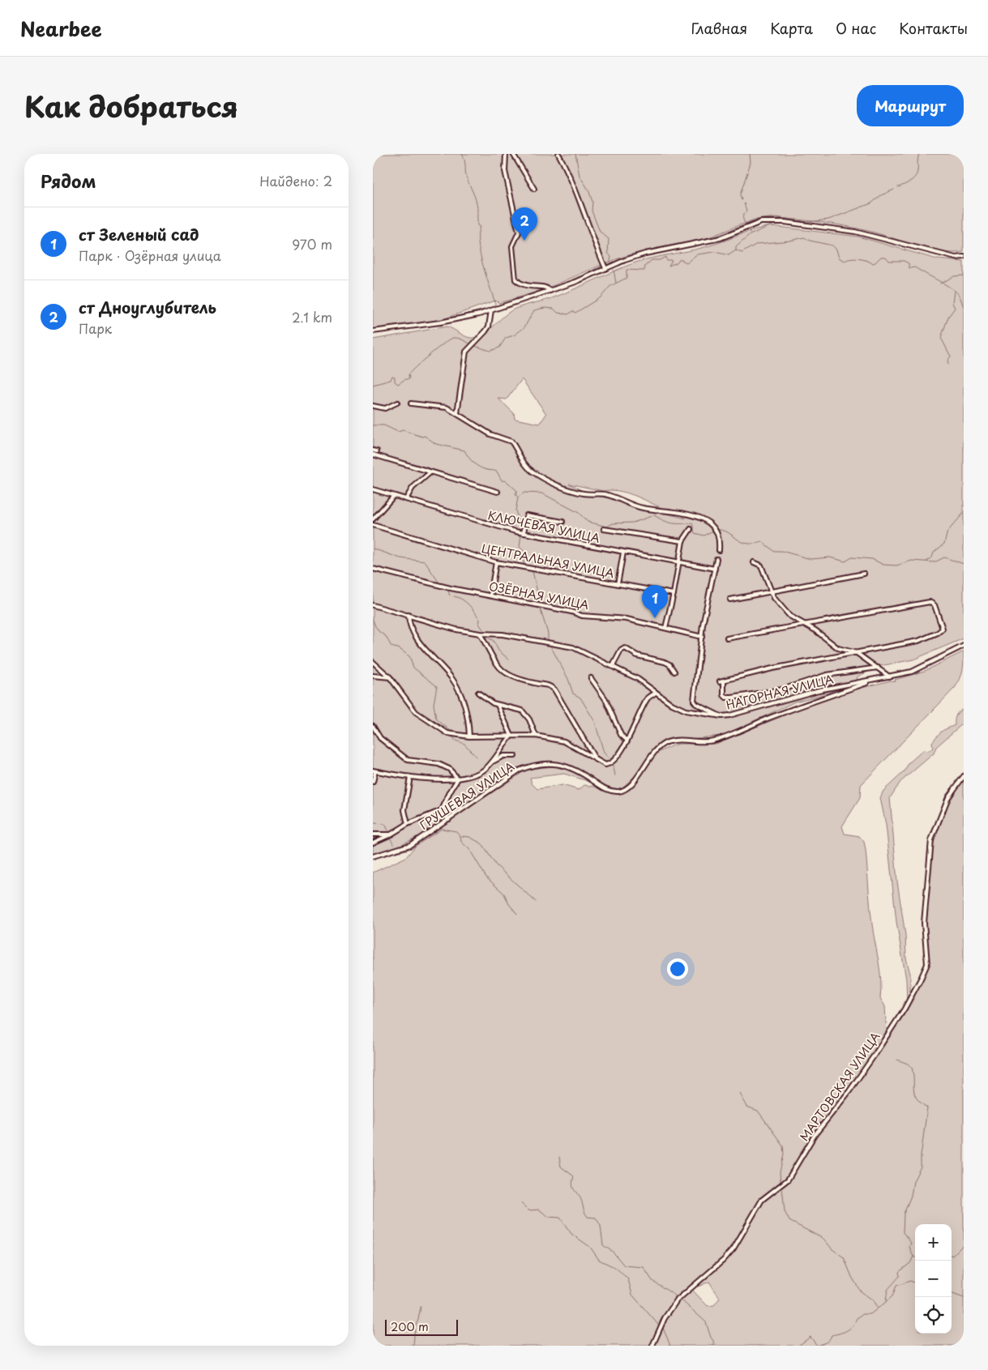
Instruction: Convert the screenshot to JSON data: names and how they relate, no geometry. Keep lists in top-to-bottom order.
{
  "streets": {
    "street": [
      "КЛЮЧЕВАЯ УЛИЦА",
      "ЦЕНТРАЛЬНАЯ УЛИЦА",
      "ОЗЁРНАЯ УЛИЦА",
      "НАГОРНАЯ УЛИЦА",
      "ГРУШЕВАЯ УЛИЦА",
      "МАРТОВСКАЯ УЛИЦА"
    ]
  },
  "crossings": [
    ["НАГОРНАЯ УЛИЦА", "ГРУШЕВАЯ УЛИЦА"]
  ],
  "scale_bar": "200 m",
  "page": {
    "header": "Nearbee",
    "nav": [
      "Главная",
      "Карта",
      "О нас",
      "Контакты"
    ],
    "title": "Как добраться",
    "buttons": "Маршрут",
    "heading": ["Рядом", "Найдено: 2"],
    "list": [
      {
        "mark": "1",
        "name": "ст Зеленый сад",
        "note": "Парк · Озёрная улица",
        "value": "970 m"
      },
      {
        "mark": "2",
        "name": "ст Дноуглубитель",
        "note": "Парк",
        "value": "2.1 km"
      }
    ],
    "pins": ["2", "1"],
    "map_buttons": ["+", "−"],
    "scale": "200 m"
  }
}
